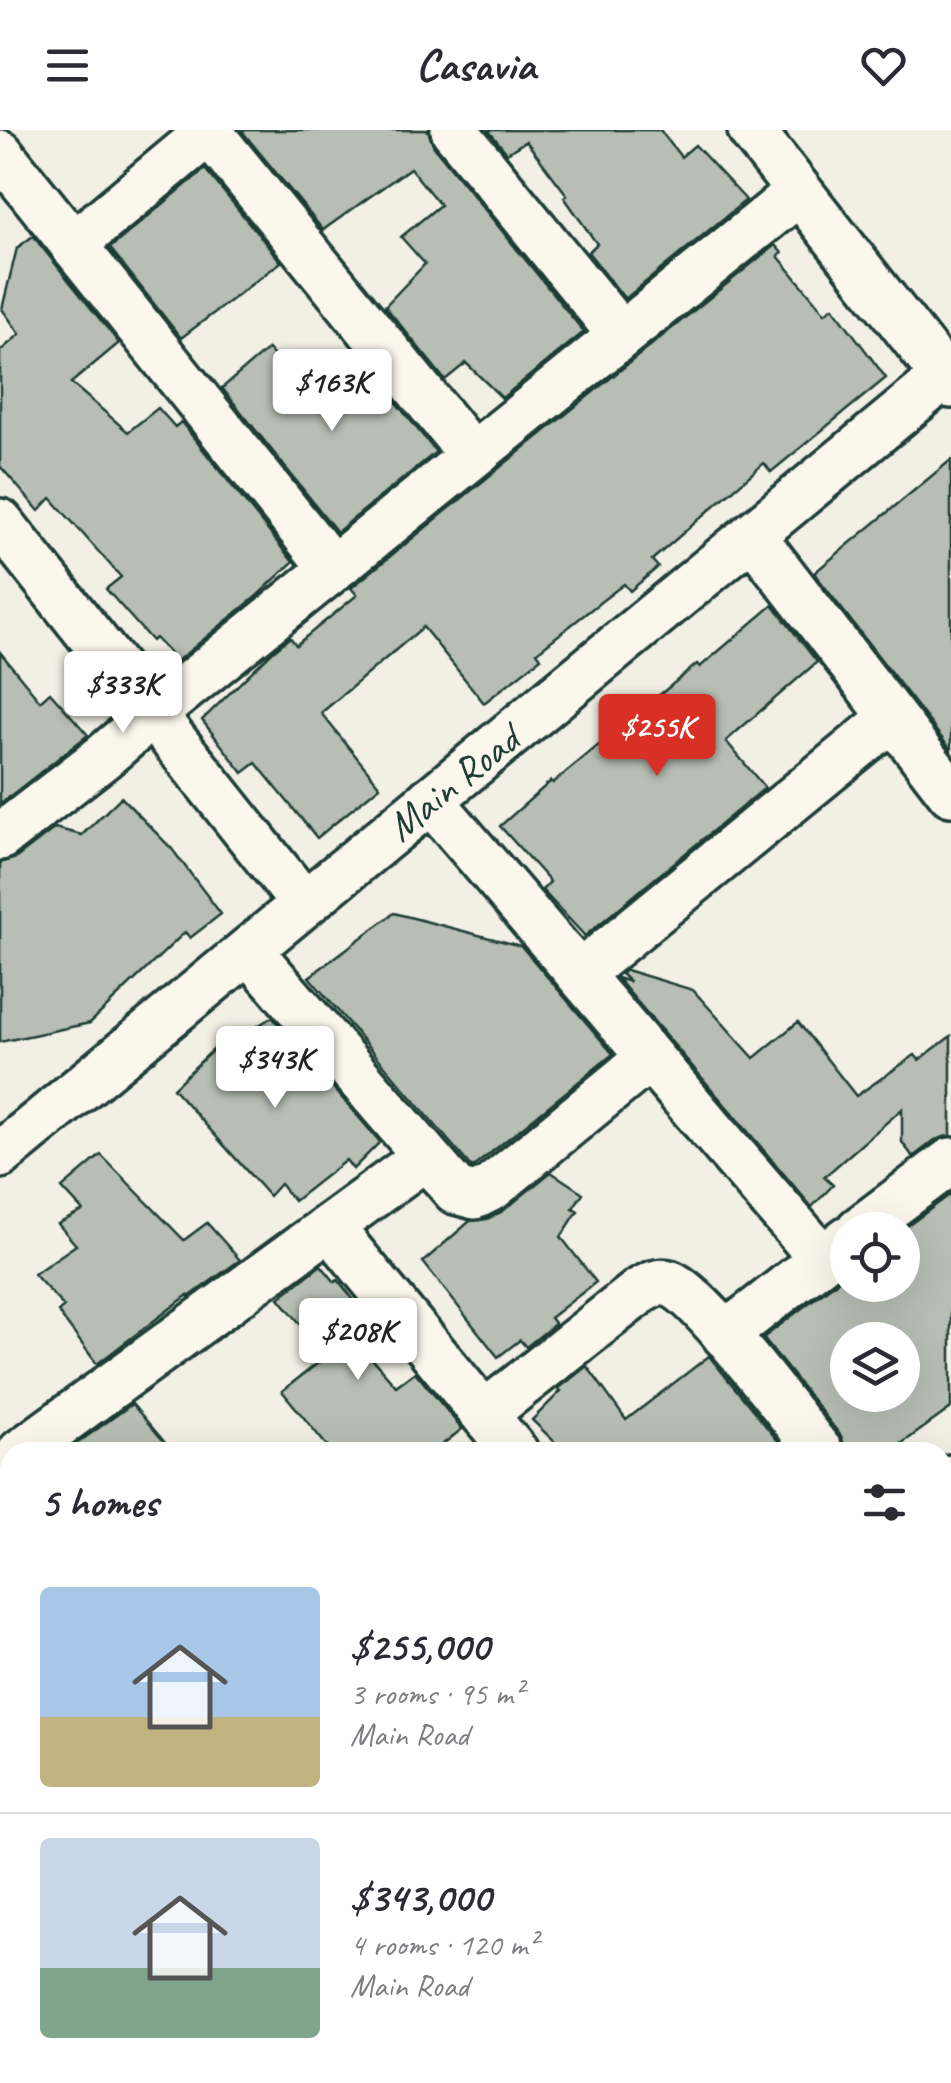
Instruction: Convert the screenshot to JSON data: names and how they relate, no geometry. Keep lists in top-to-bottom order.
{
  "streets": {
    "street": ["Main Road"]
  },
  "page": {
    "header": "Casavia",
    "price": [
      "$163K",
      "$333K",
      "$255K",
      "$343K",
      "$208K"
    ],
    "heading": "5 homes",
    "list": [
      {
        "name": "$255,000",
        "note": "3 rooms · 95 m² · Main Road"
      },
      {
        "name": "$343,000",
        "note": "4 rooms · 120 m² · Main Road"
      }
    ]
  }
}
